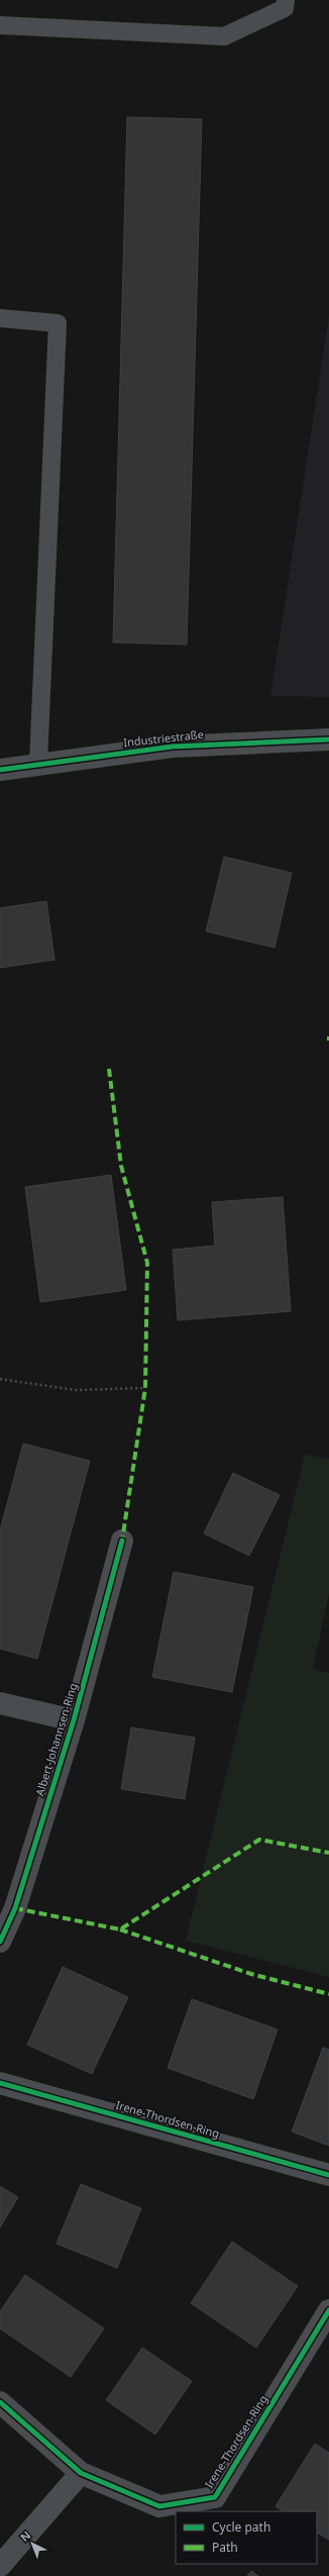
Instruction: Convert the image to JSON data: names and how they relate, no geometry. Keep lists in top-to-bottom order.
{
  "streets": {
    "street": ["Industriestraße", "Albert-Johannsen-Ring", "Irene-Thordsen-Ring"]
  },
  "legend": ["Cycle path", "Path"],
  "north": "top left"
}
